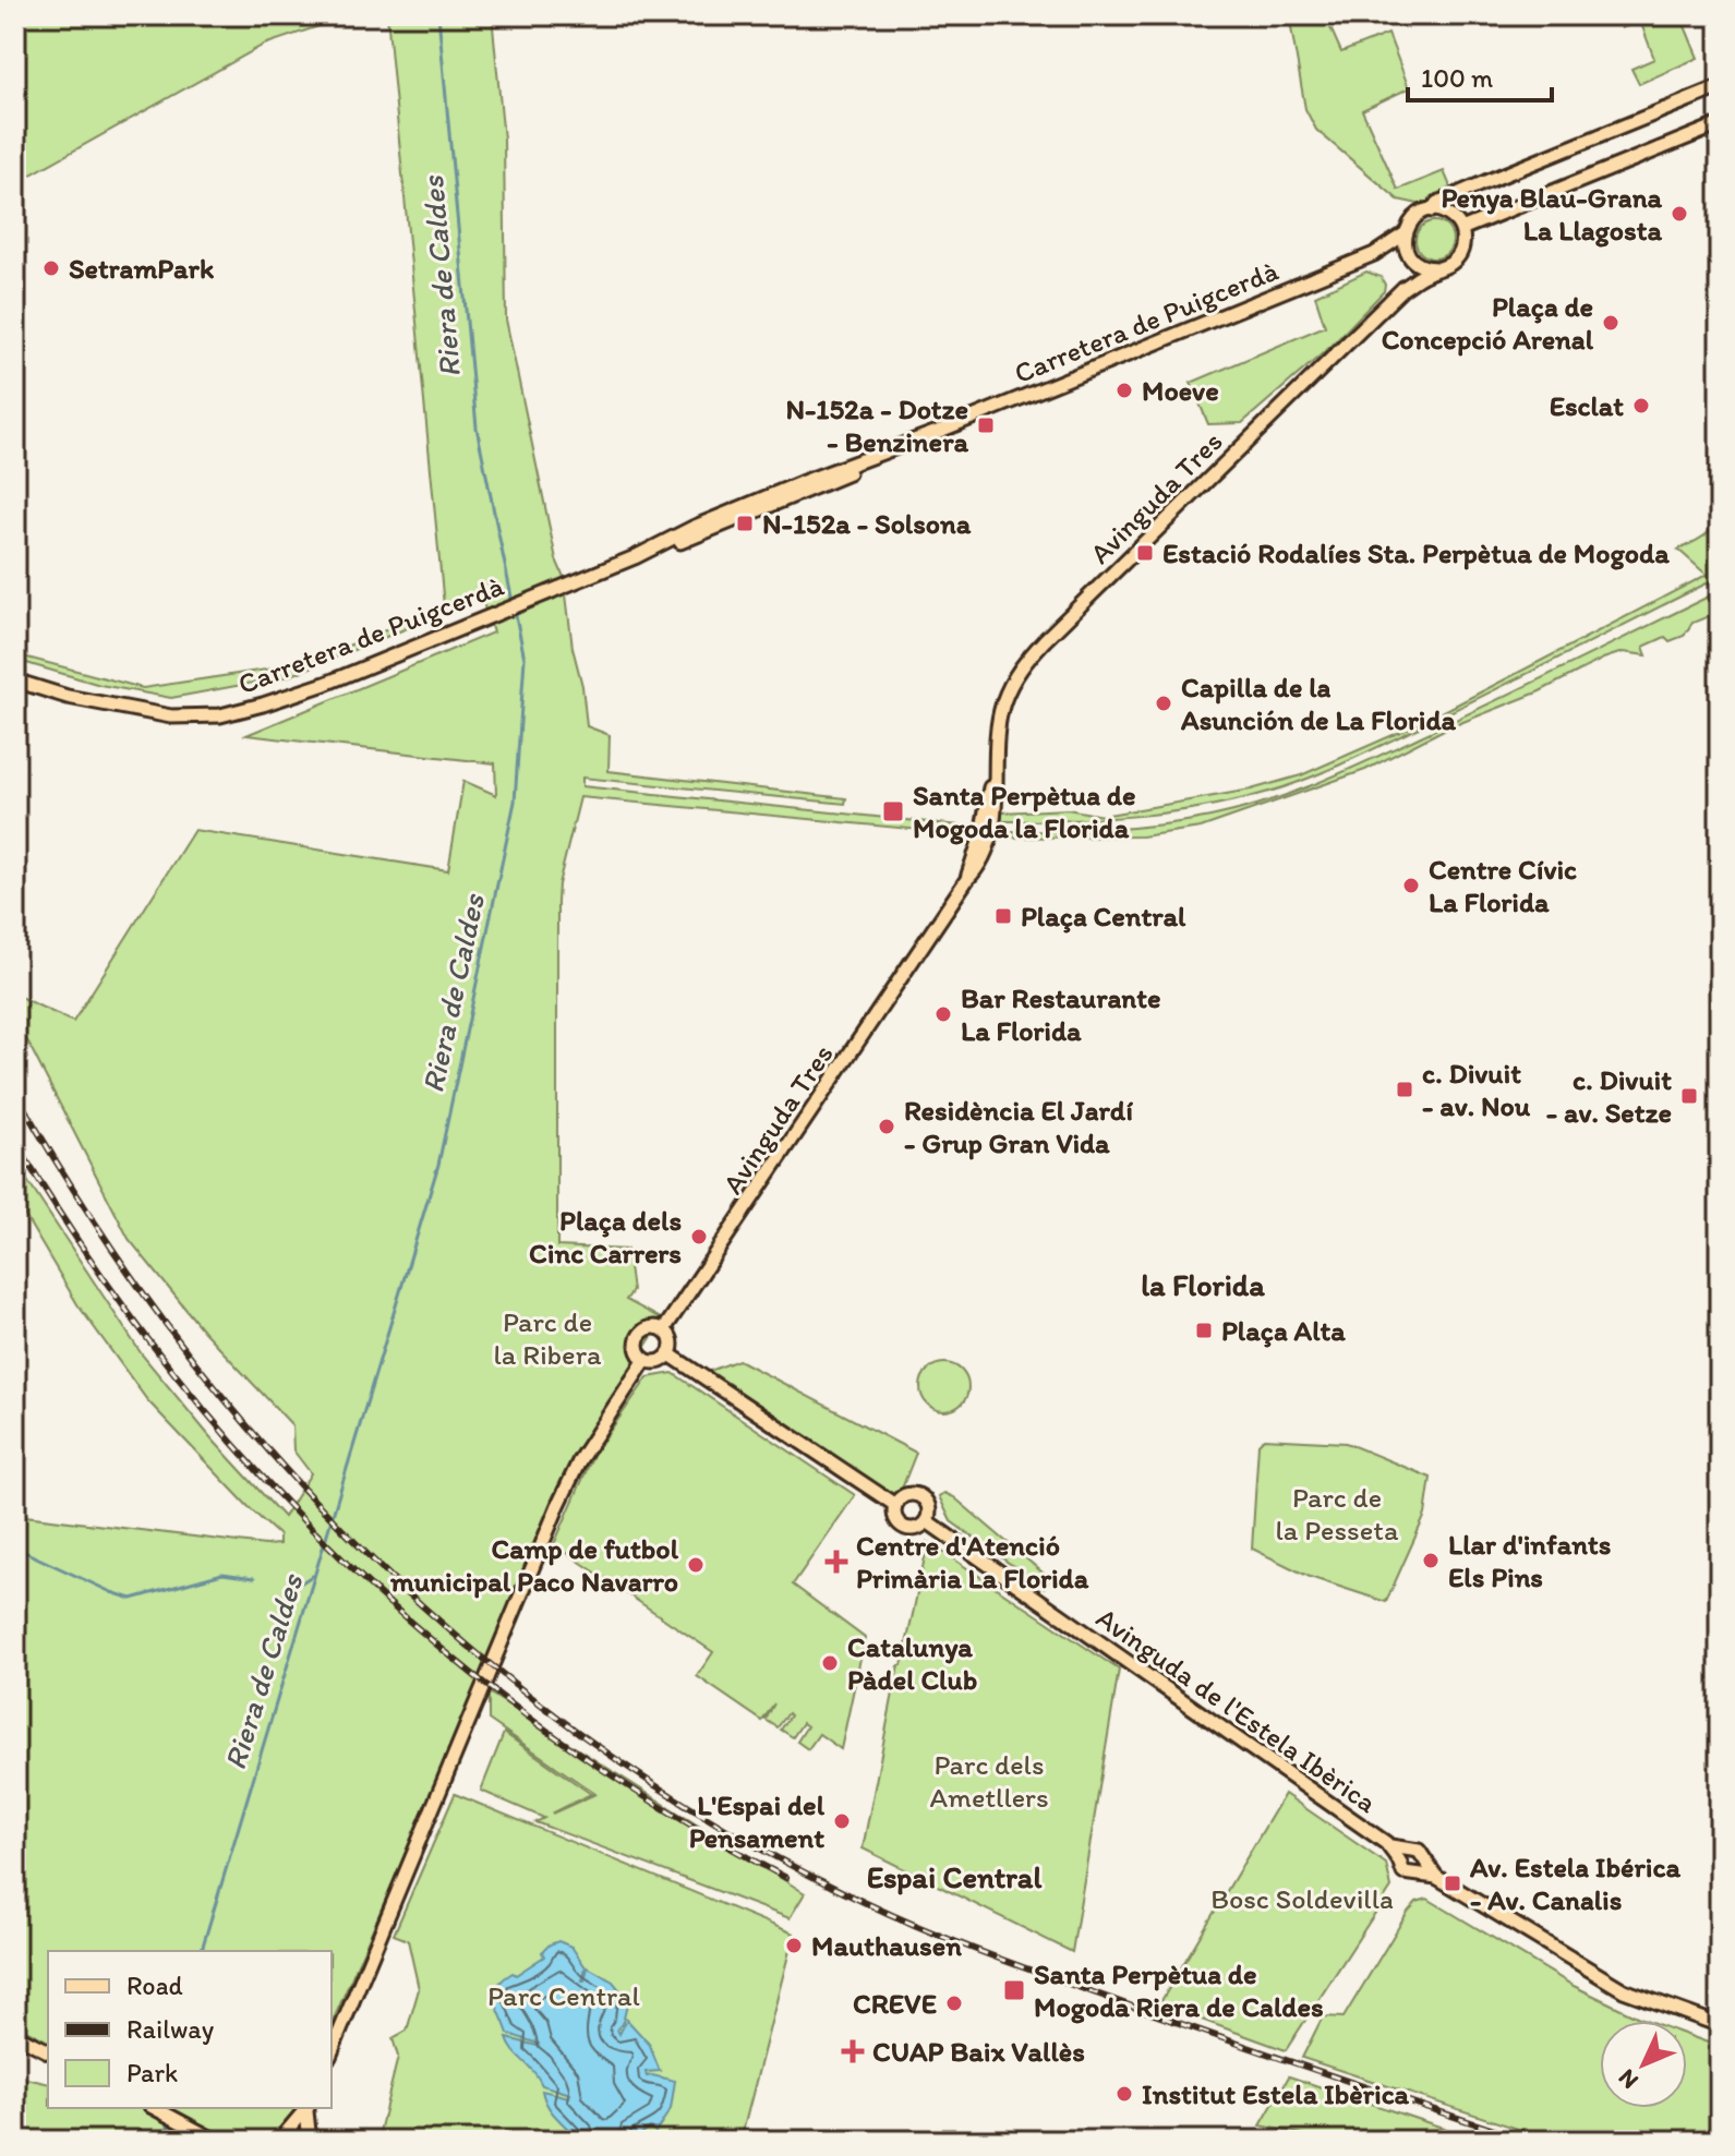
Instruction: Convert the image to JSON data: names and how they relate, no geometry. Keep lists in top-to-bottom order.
{
  "streets": {
    "main road": ["Carretera de Puigcerdà", "Avinguda Tres", "Avinguda de l'Estela Ibèrica"]
  },
  "crossings": [
    ["Carretera de Puigcerdà", "Avinguda Tres"]
  ],
  "districts": ["la Florida", "Espai Central"],
  "water": ["Riera de Caldes"],
  "parks": [
    "Parc de la Ribera",
    "Parc de la Pesseta",
    "Parc dels Ametllers",
    "Bosc Soldevilla",
    "Parc Central"
  ],
  "places": {
    "other": [
      "Penya Blau-Grana La Llagosta",
      "SetramPark",
      "Plaça de Concepció Arenal",
      "Moeve",
      "Esclat",
      "Capilla de la Asunción de La Florida",
      "Centre Cívic La Florida",
      "Bar Restaurante La Florida",
      "Residència El Jardí - Grup Gran Vida",
      "Plaça dels Cinc Carrers",
      "Llar d'infants Els Pins",
      "Camp de futbol municipal Paco Navarro",
      "Catalunya Pàdel Club",
      "L'Espai del Pensament",
      "Mauthausen",
      "CREVE",
      "Institut Estela Ibèrica"
    ],
    "transit": [
      "N-152a - Dotze - Benzinera",
      "N-152a - Solsona",
      "Estació Rodalíes Sta. Perpètua de Mogoda",
      "Santa Perpètua de Mogoda la Florida",
      "Plaça Central",
      "c. Divuit - av. Nou",
      "c. Divuit - av. Setze",
      "Plaça Alta",
      "Av. Estela Ibérica - Av. Canalis",
      "Santa Perpètua de Mogoda Riera de Caldes"
    ],
    "health": ["Centre d'Atenció Primària La Florida", "CUAP Baix Vallès"]
  },
  "legend": ["Road", "Railway", "Park"],
  "scale_bar": "100 m",
  "north": "bottom left"
}
